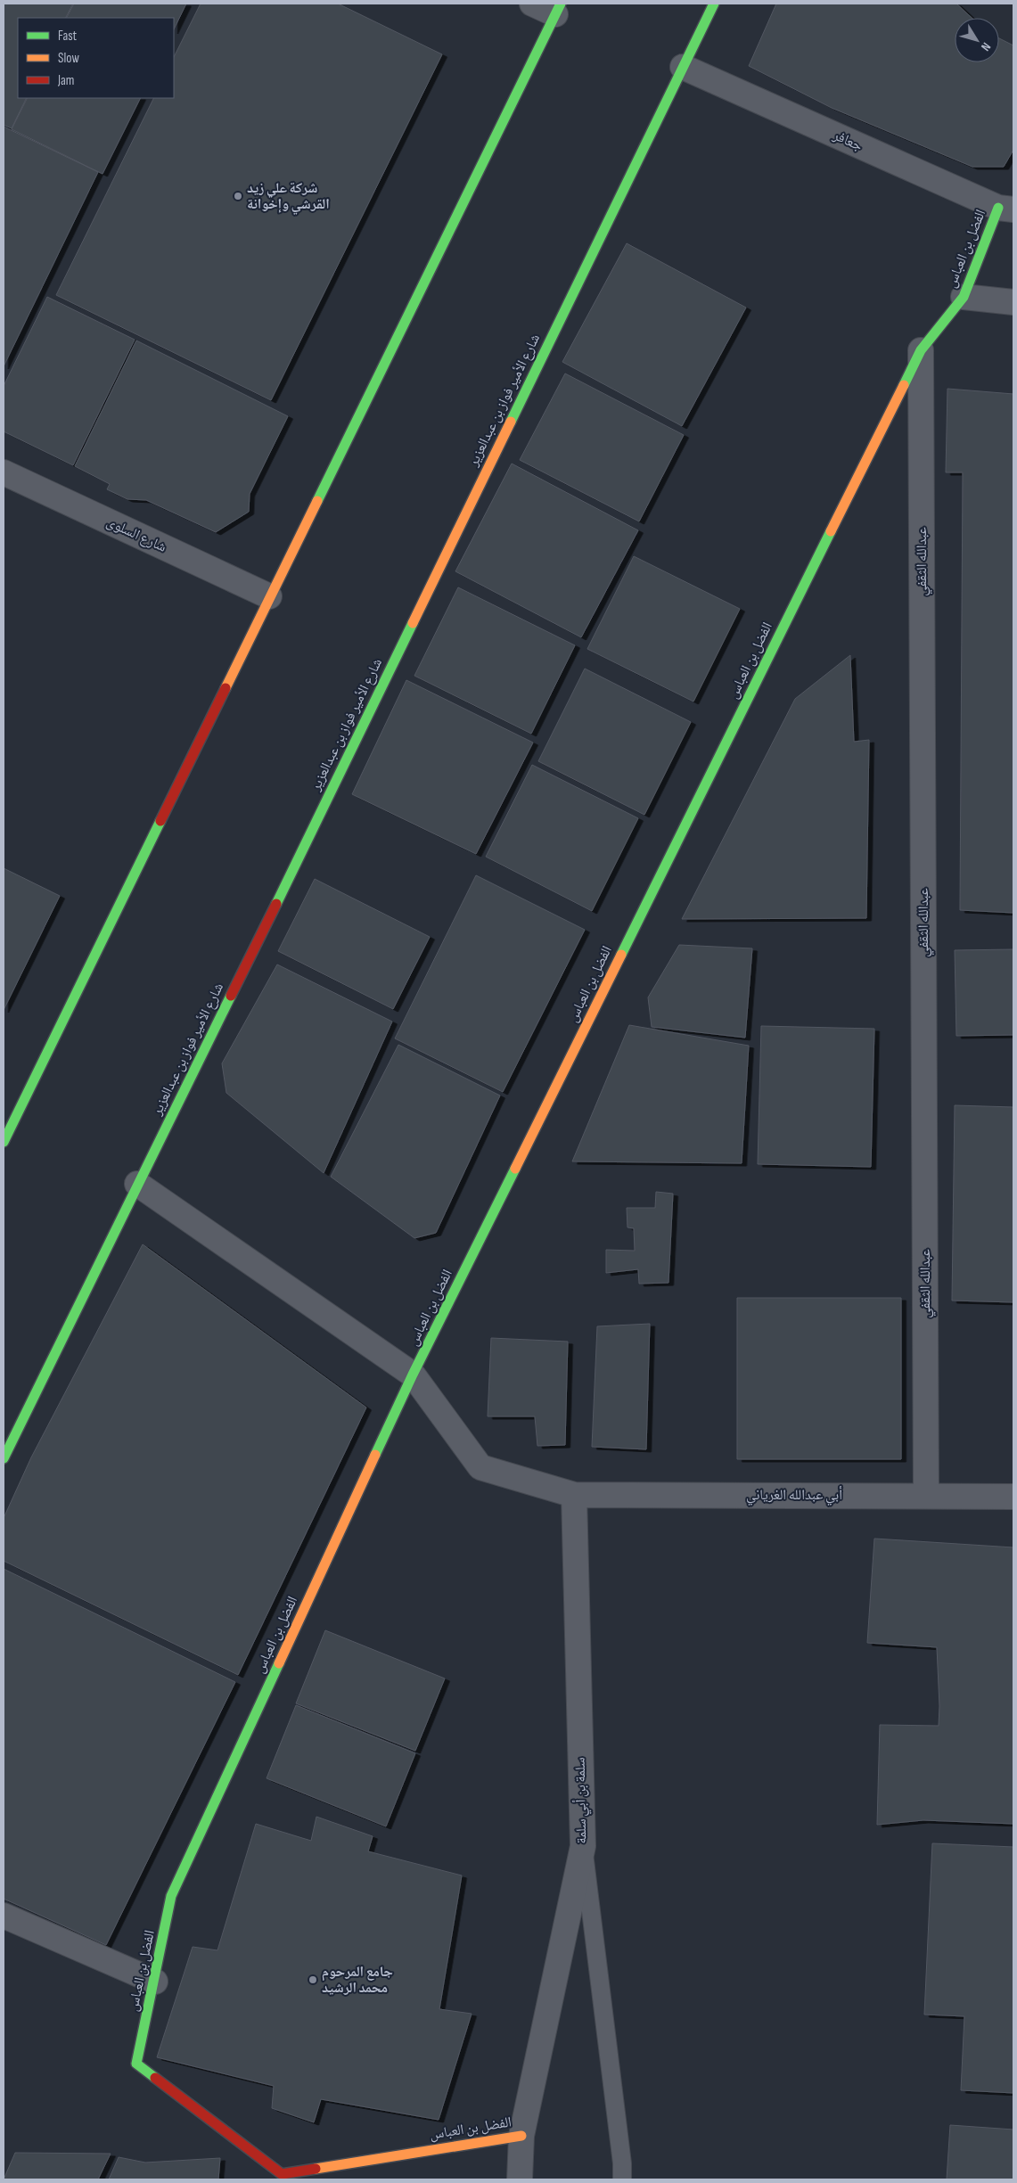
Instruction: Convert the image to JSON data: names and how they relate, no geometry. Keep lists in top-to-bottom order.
{
  "streets": {
    "main road": ["الفضل بن العباس", "شارع الأمير فواز بن عبدالعزير"],
    "street": [
      "جعافر",
      "شارع السلوى",
      "عبدالله الثقفي",
      "أبي عبدالله الغرياني",
      "سلمة بن أبي سلمة"
    ]
  },
  "crossings": [
    ["جعافر", "الفضل بن العباس"],
    ["جعافر", "شارع الأمير فواز بن عبدالعزير"],
    ["الفضل بن العباس", "عبدالله الثقفي"],
    ["الفضل بن العباس", "أبي عبدالله الغرياني"],
    ["الفضل بن العباس", "سلمة بن أبي سلمة"],
    ["شارع الأمير فواز بن عبدالعزير", "أبي عبدالله الغرياني"],
    ["عبدالله الثقفي", "أبي عبدالله الغرياني"],
    ["أبي عبدالله الغرياني", "سلمة بن أبي سلمة"]
  ],
  "places": ["شركة علي زيد القرشي وإخوانة", "جامع المرحوم محمد الرشيد"],
  "legend": ["Fast", "Slow", "Jam"],
  "north": "bottom right"
}
